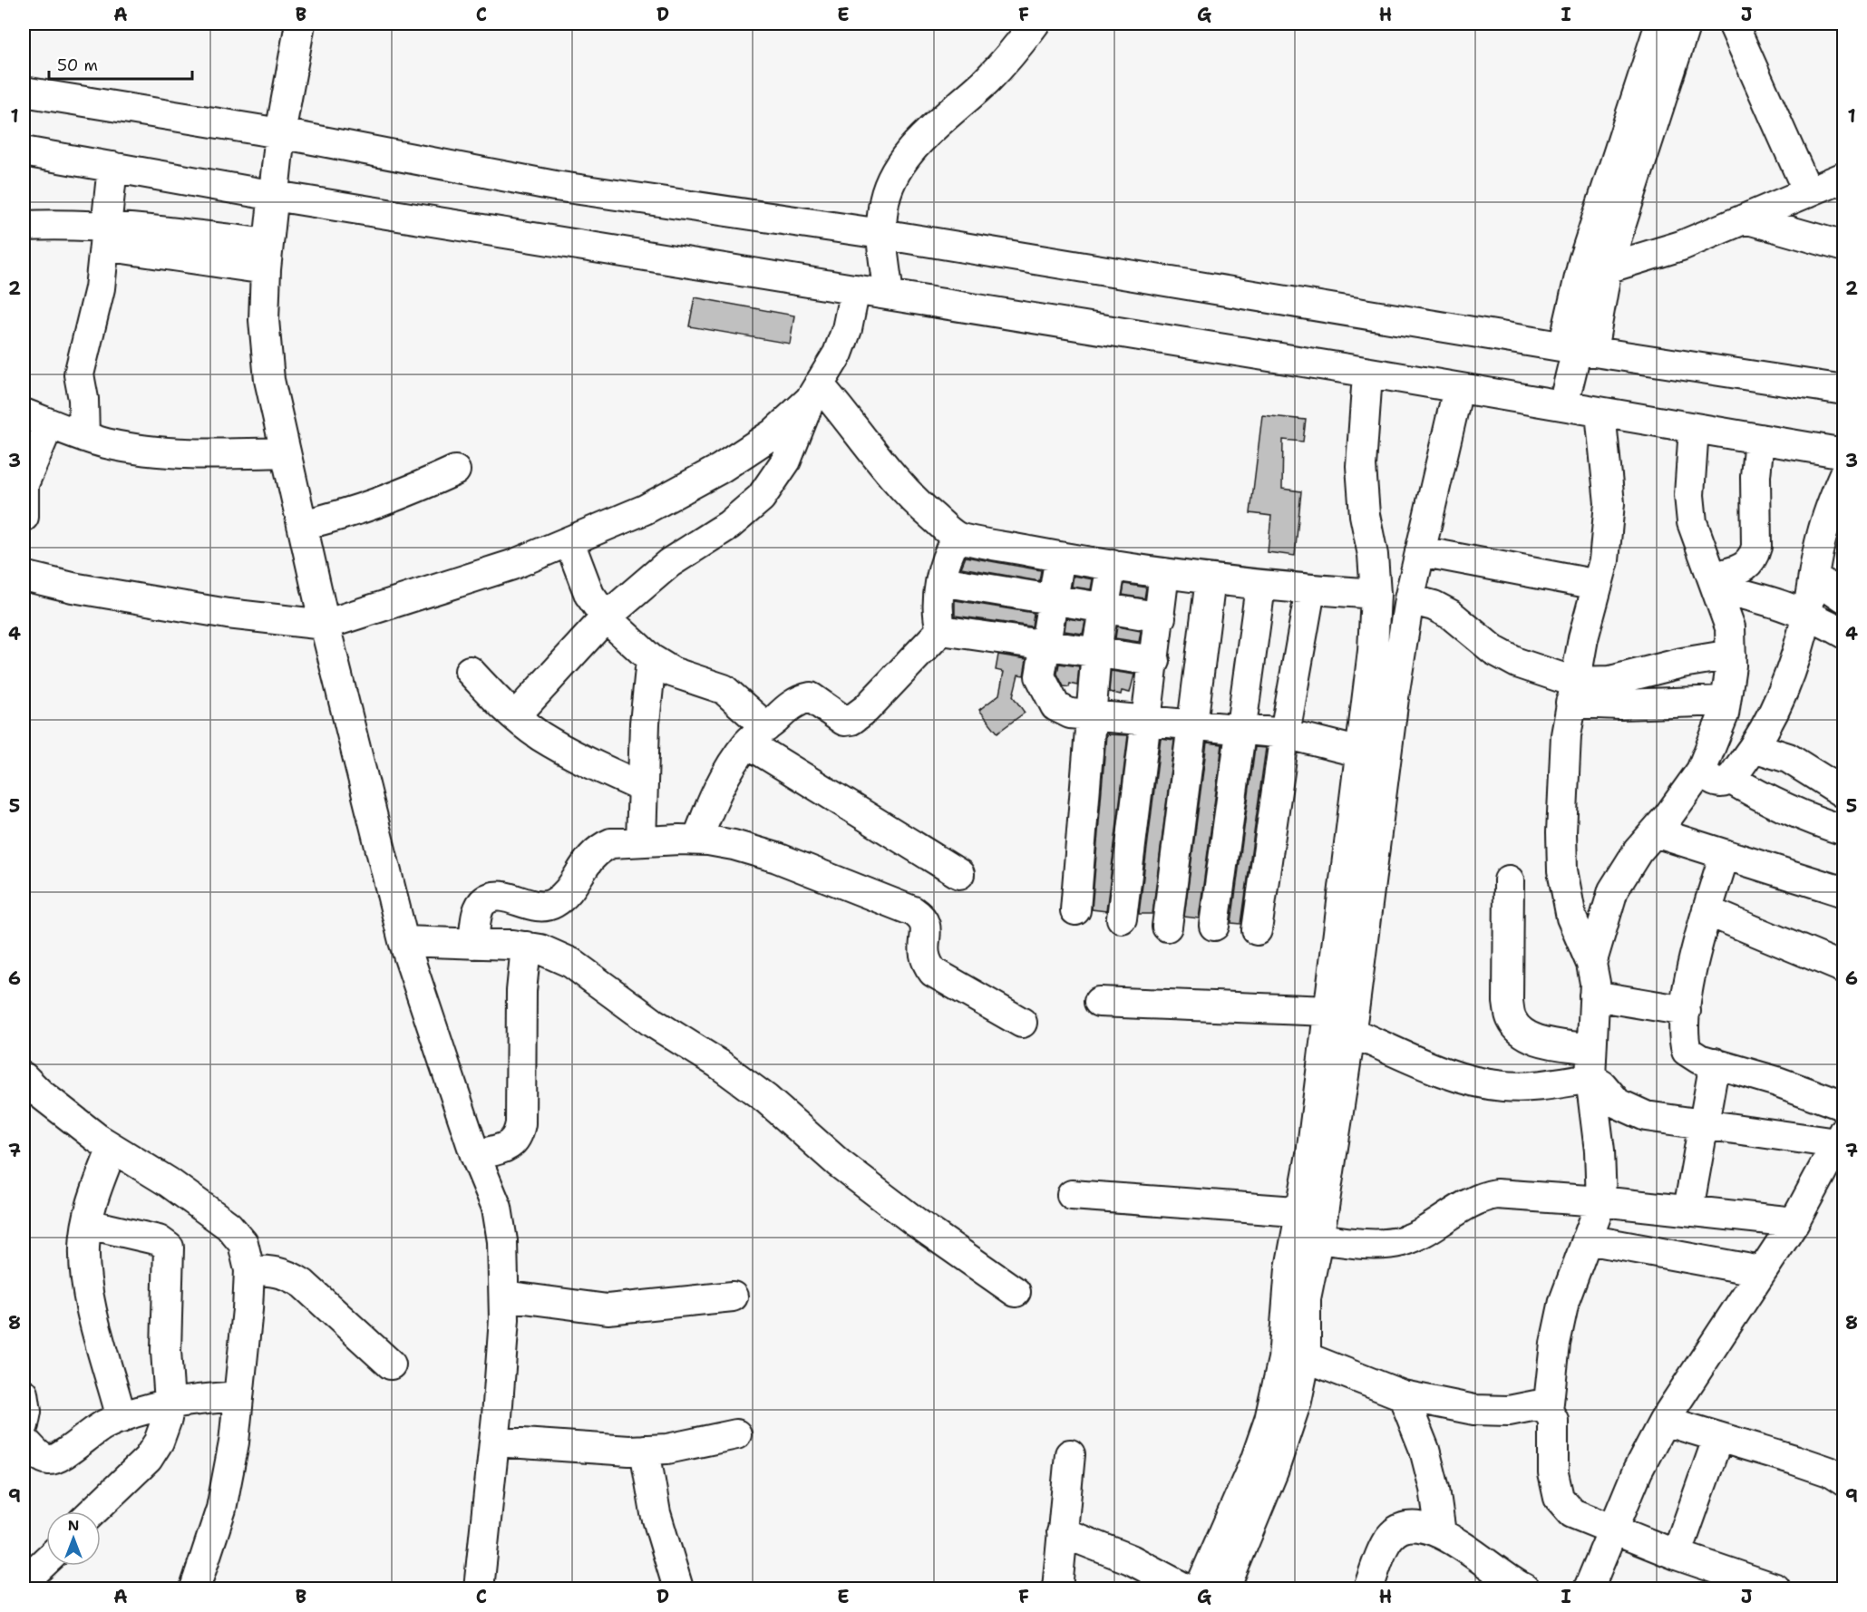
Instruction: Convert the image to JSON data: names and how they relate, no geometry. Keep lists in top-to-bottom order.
{
  "scale_bar": "50 m",
  "north": "top",
  "grid": {
    "columns": [
      "A",
      "B",
      "C",
      "D",
      "E",
      "F",
      "G",
      "H",
      "I",
      "J"
    ],
    "rows": [
      "1",
      "2",
      "3",
      "4",
      "5",
      "6",
      "7",
      "8",
      "9"
    ]
  }
}
